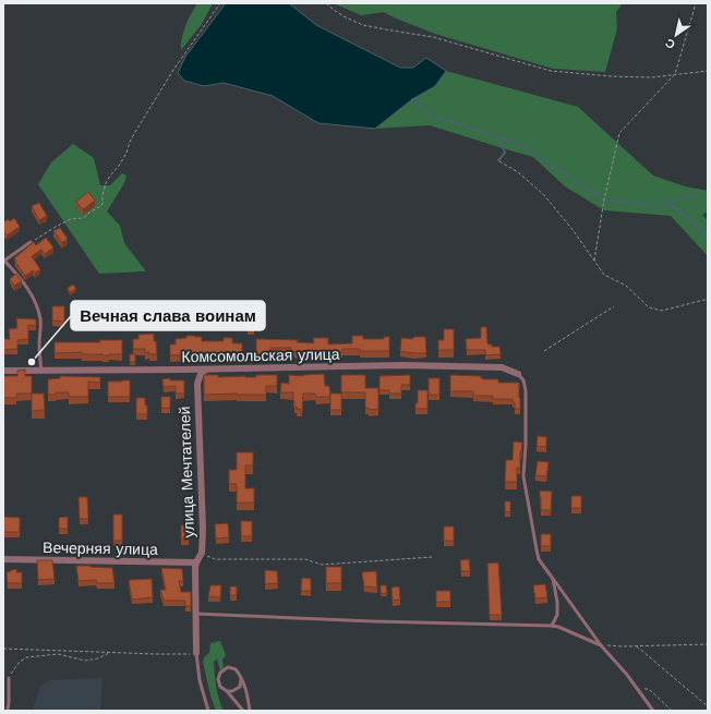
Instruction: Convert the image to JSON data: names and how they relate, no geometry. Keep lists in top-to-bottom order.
{
  "streets": {
    "street": ["Комсомольская улица", "улица Мечтателей", "Вечерняя улица"]
  },
  "crossings": [
    ["улица Мечтателей", "Вечерняя улица"]
  ],
  "places": ["Вечная слава воинам"],
  "north": "bottom left"
}
